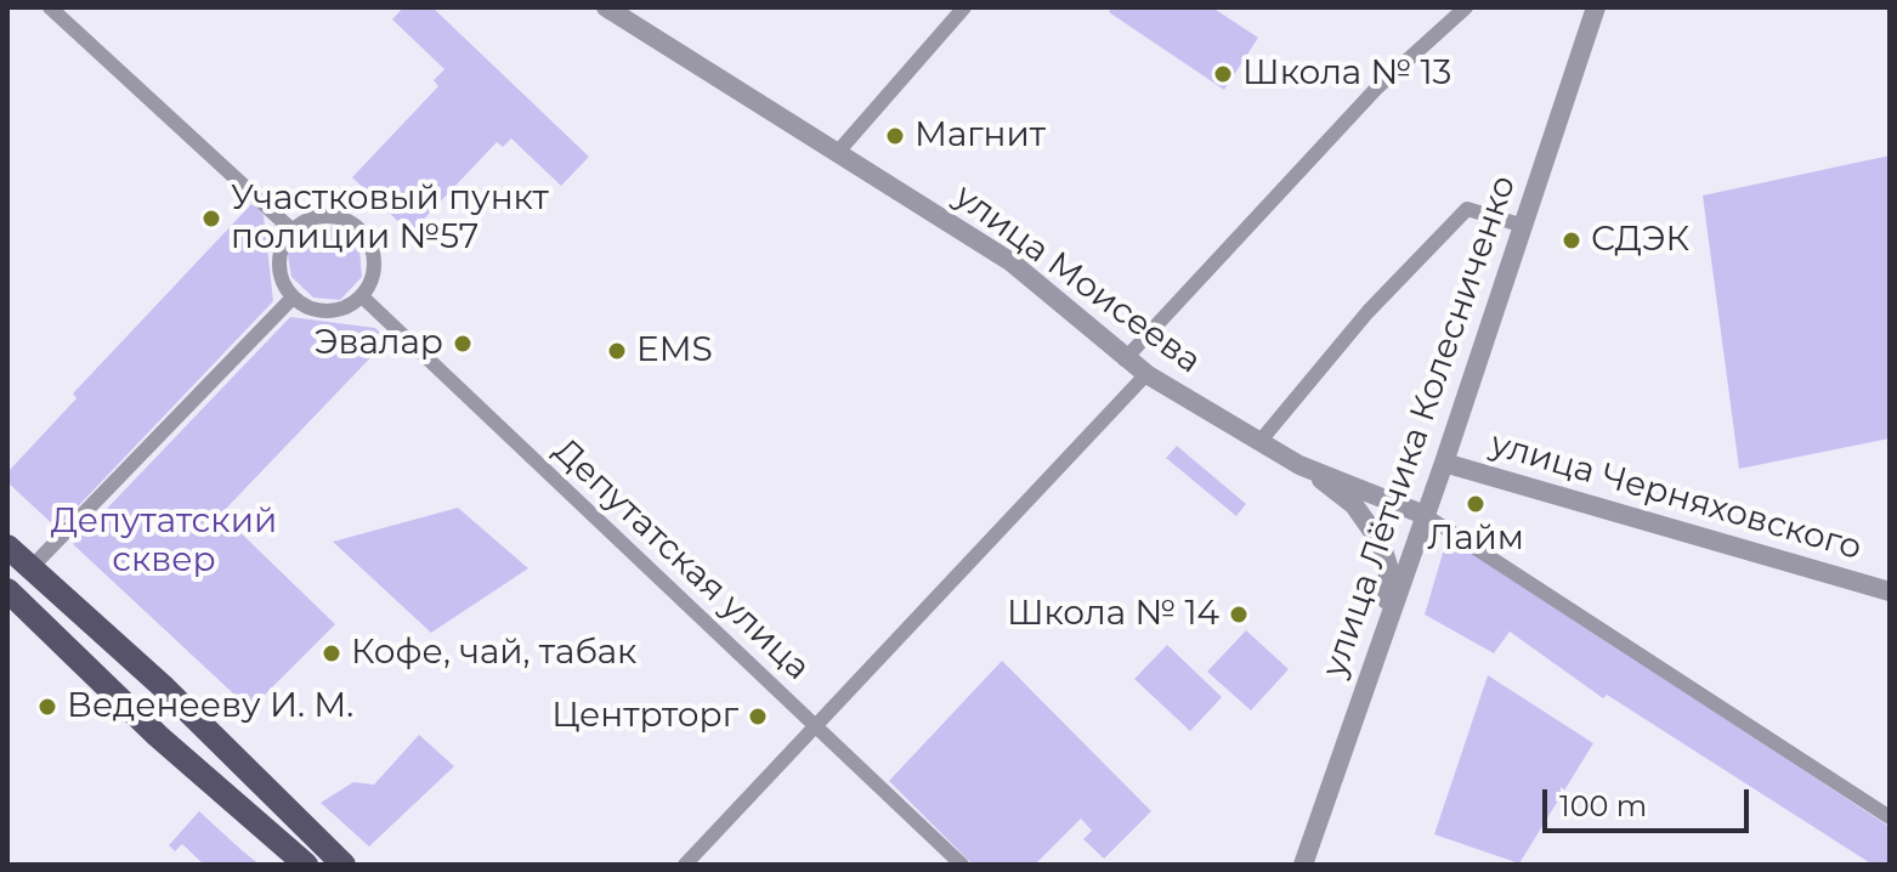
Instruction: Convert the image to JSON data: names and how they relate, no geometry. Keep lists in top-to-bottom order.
{
  "streets": {
    "street": [
      "улица Моисеева",
      "улица Лётчика Колесниченко",
      "улица Черняховского",
      "Депутатская улица"
    ]
  },
  "crossings": [
    ["улица Моисеева", "улица Лётчика Колесниченко"],
    ["улица Лётчика Колесниченко", "улица Черняховского"]
  ],
  "parks": ["Депутатский сквер"],
  "places": [
    "Школа № 13",
    "Магнит",
    "Участковый пункт полиции №57",
    "СДЭК",
    "Эвалар",
    "EMS",
    "Лайм",
    "Школа № 14",
    "Кофе, чай, табак",
    "Веденееву И. М.",
    "Центрторг"
  ],
  "scale_bar": "100 m"
}
